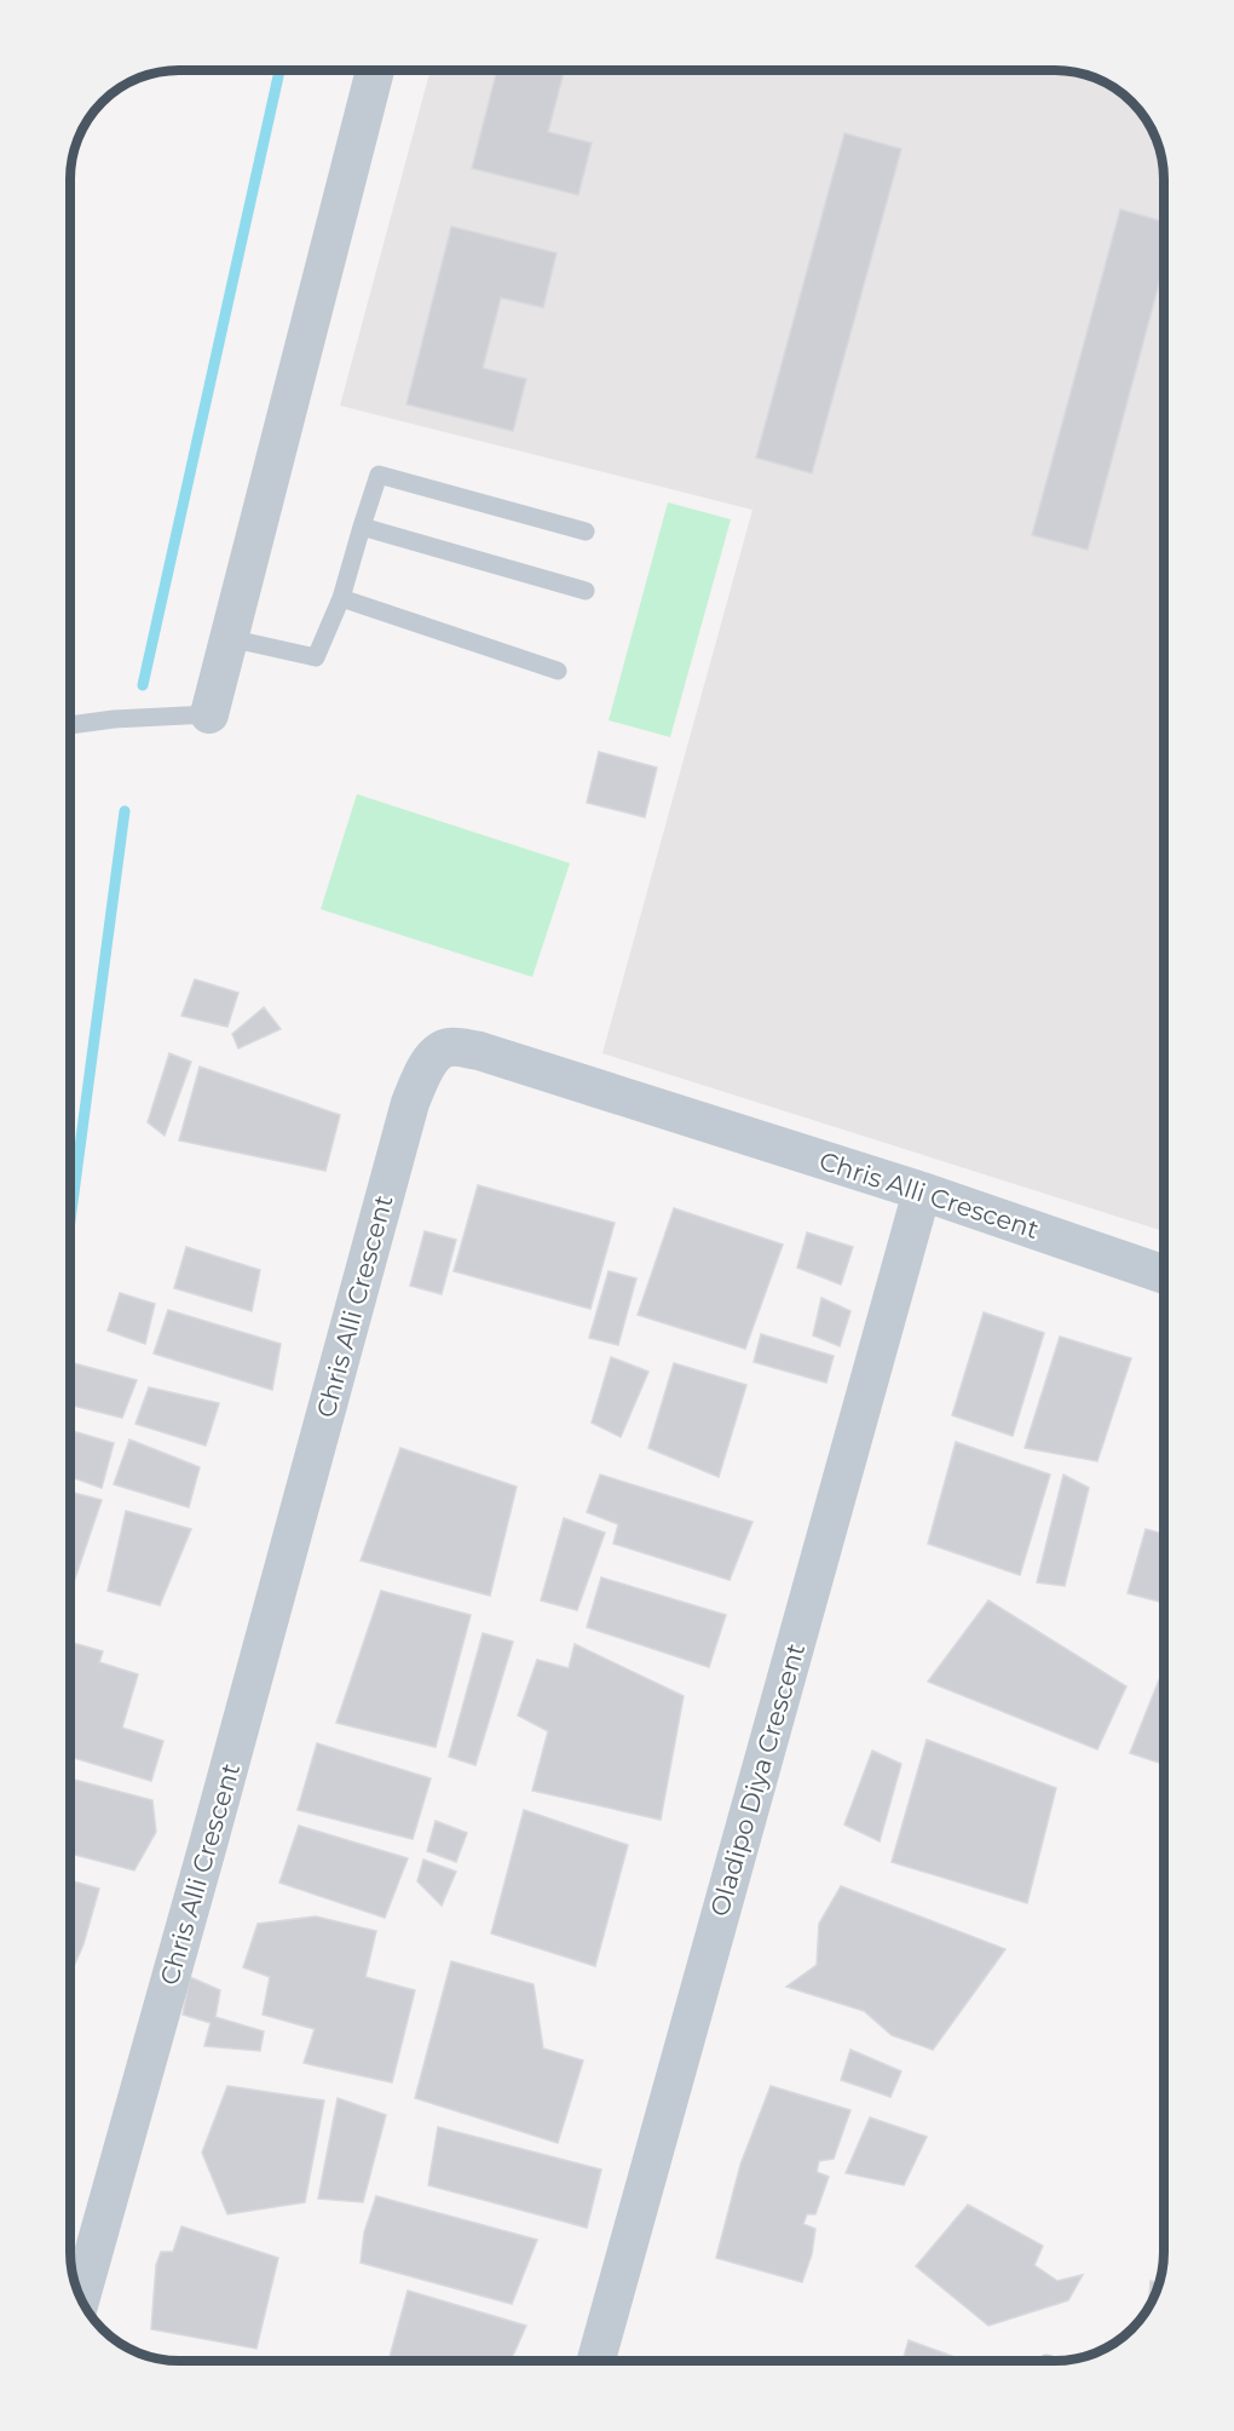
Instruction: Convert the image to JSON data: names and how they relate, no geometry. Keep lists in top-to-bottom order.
{
  "streets": {
    "street": ["Chris Alli Crescent", "Oladipo Diya Crescent"]
  },
  "crossings": [
    ["Chris Alli Crescent", "Oladipo Diya Crescent"]
  ]
}
